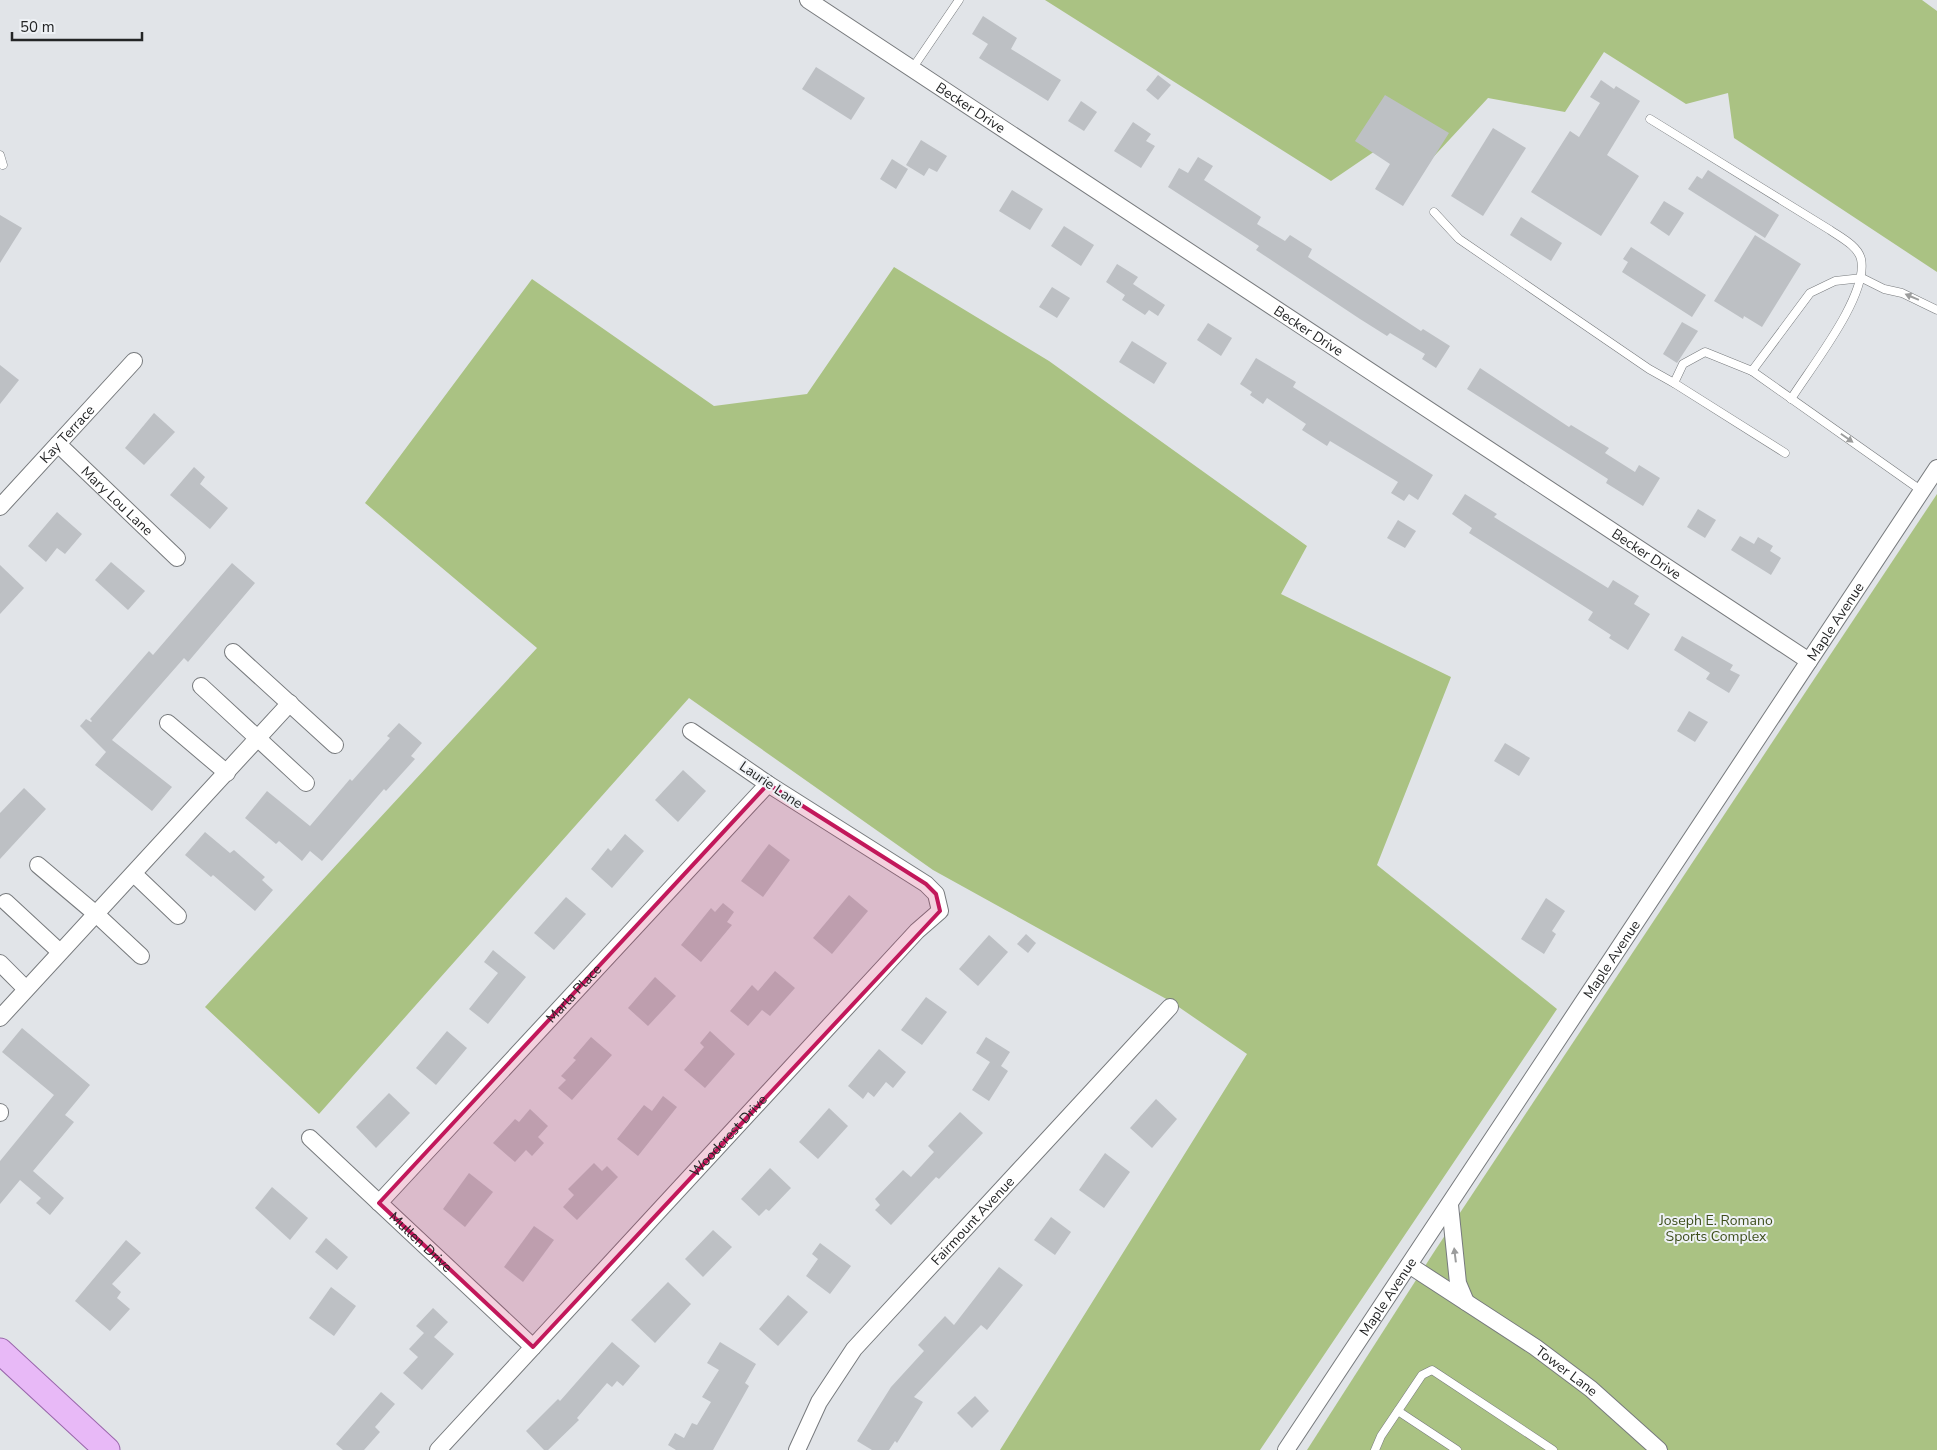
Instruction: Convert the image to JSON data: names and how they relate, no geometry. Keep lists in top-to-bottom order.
{
  "streets": {
    "street": [
      "Becker Drive",
      "Kay Terrace",
      "Mary Lou Lane",
      "Maple Avenue",
      "Laurie Lane",
      "Marla Place",
      "Woodcrest Drive",
      "Fairmount Avenue",
      "Mullen Drive",
      "Tower Lane"
    ]
  },
  "crossings": [
    ["Becker Drive", "Maple Avenue"],
    ["Kay Terrace", "Mary Lou Lane"],
    ["Maple Avenue", "Tower Lane"],
    ["Laurie Lane", "Marla Place"],
    ["Laurie Lane", "Woodcrest Drive"],
    ["Marla Place", "Mullen Drive"],
    ["Woodcrest Drive", "Mullen Drive"]
  ],
  "parks": ["Joseph E. Romano Sports Complex"],
  "scale_bar": "50 m"
}
